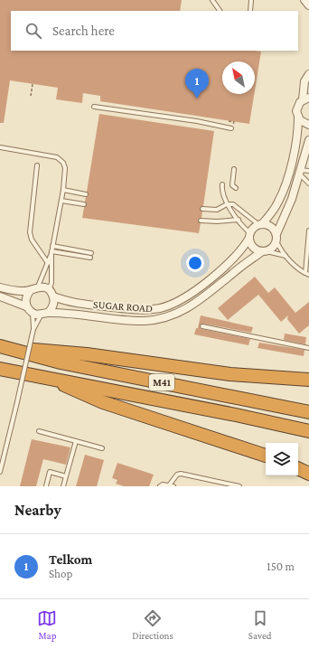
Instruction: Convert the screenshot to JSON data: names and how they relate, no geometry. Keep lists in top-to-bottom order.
{
  "streets": {
    "highway": ["M41"],
    "street": ["SUGAR ROAD"]
  },
  "north": "top left",
  "page": {
    "search": "Search here",
    "pins": "1",
    "heading": "Nearby",
    "list": [
      {
        "mark": "1",
        "name": "Telkom",
        "note": "Shop",
        "value": "150 m"
      }
    ],
    "nav": ["Map", "Directions", "Saved"]
  }
}
